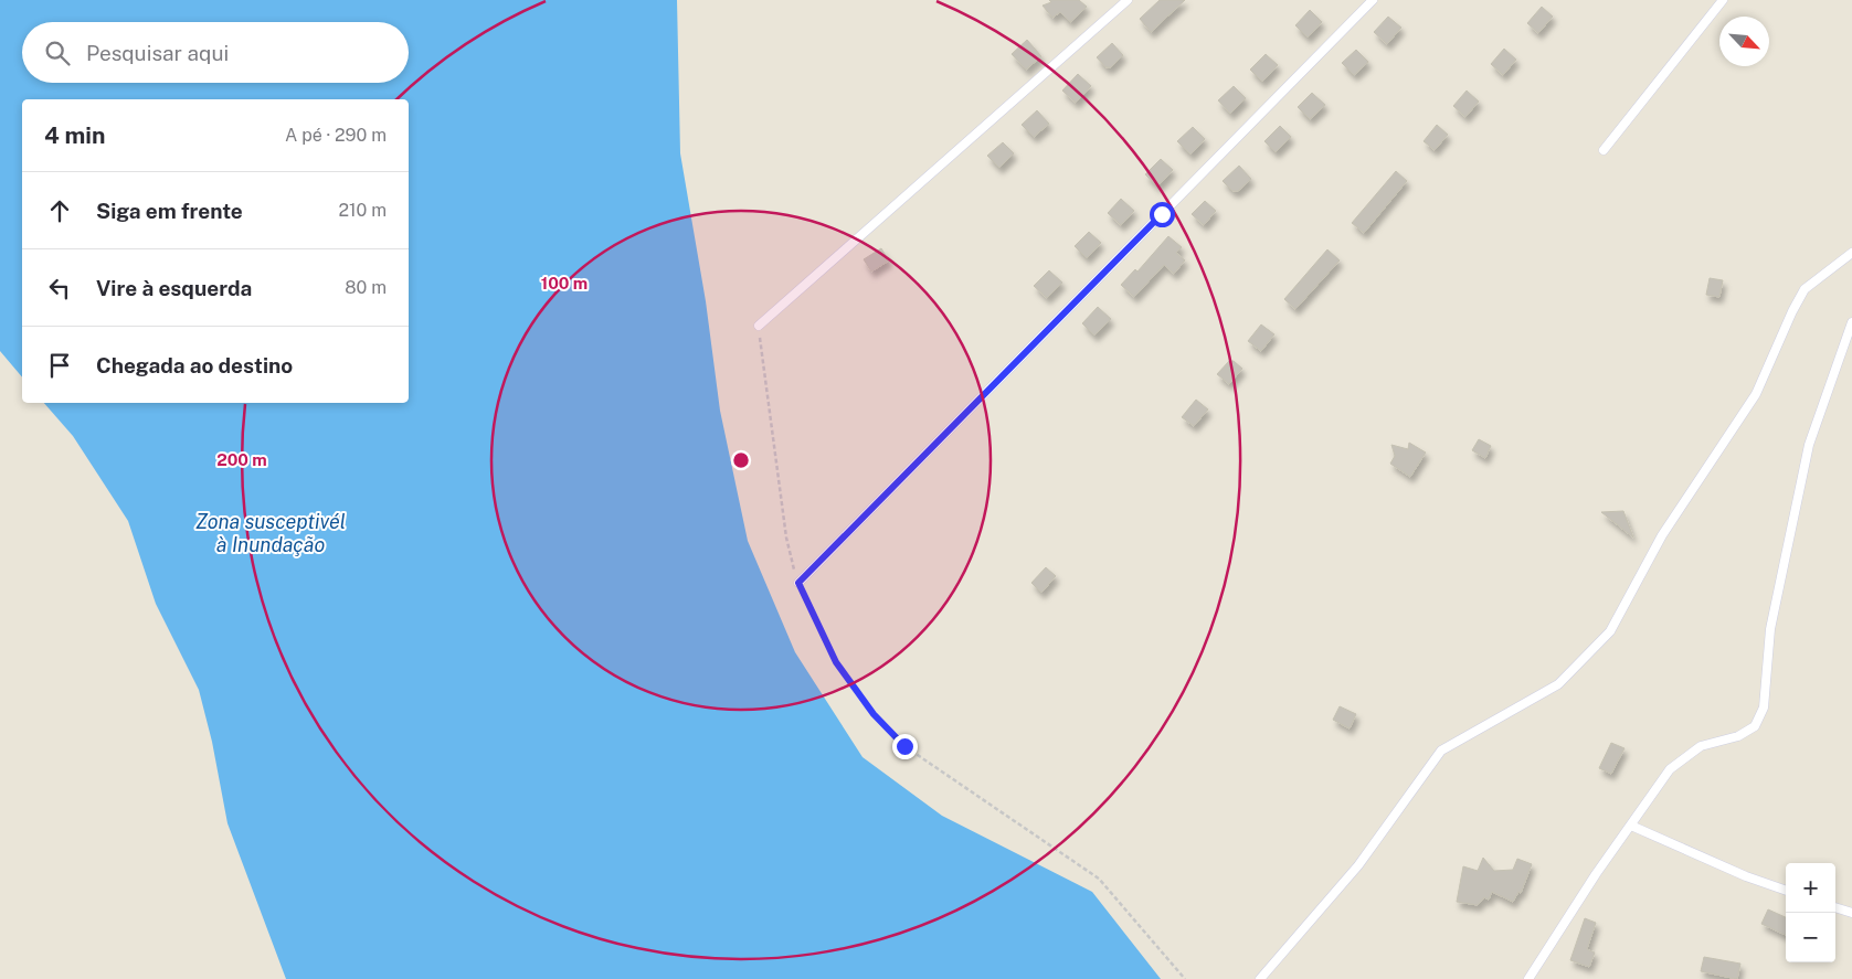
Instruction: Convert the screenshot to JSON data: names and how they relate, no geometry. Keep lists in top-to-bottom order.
{
  "water": ["Zona susceptivél à Inundação"],
  "north": "bottom right",
  "page": {
    "search": "Pesquisar aqui",
    "heading": ["4 min", "A pé · 290 m"],
    "list": [
      ["Siga em frente", "210 m"],
      ["Vire à esquerda", "80 m"],
      "Chegada ao destino"
    ],
    "map_buttons": ["+", "−"]
  },
  "rings": ["100 m", "200 m"]
}
